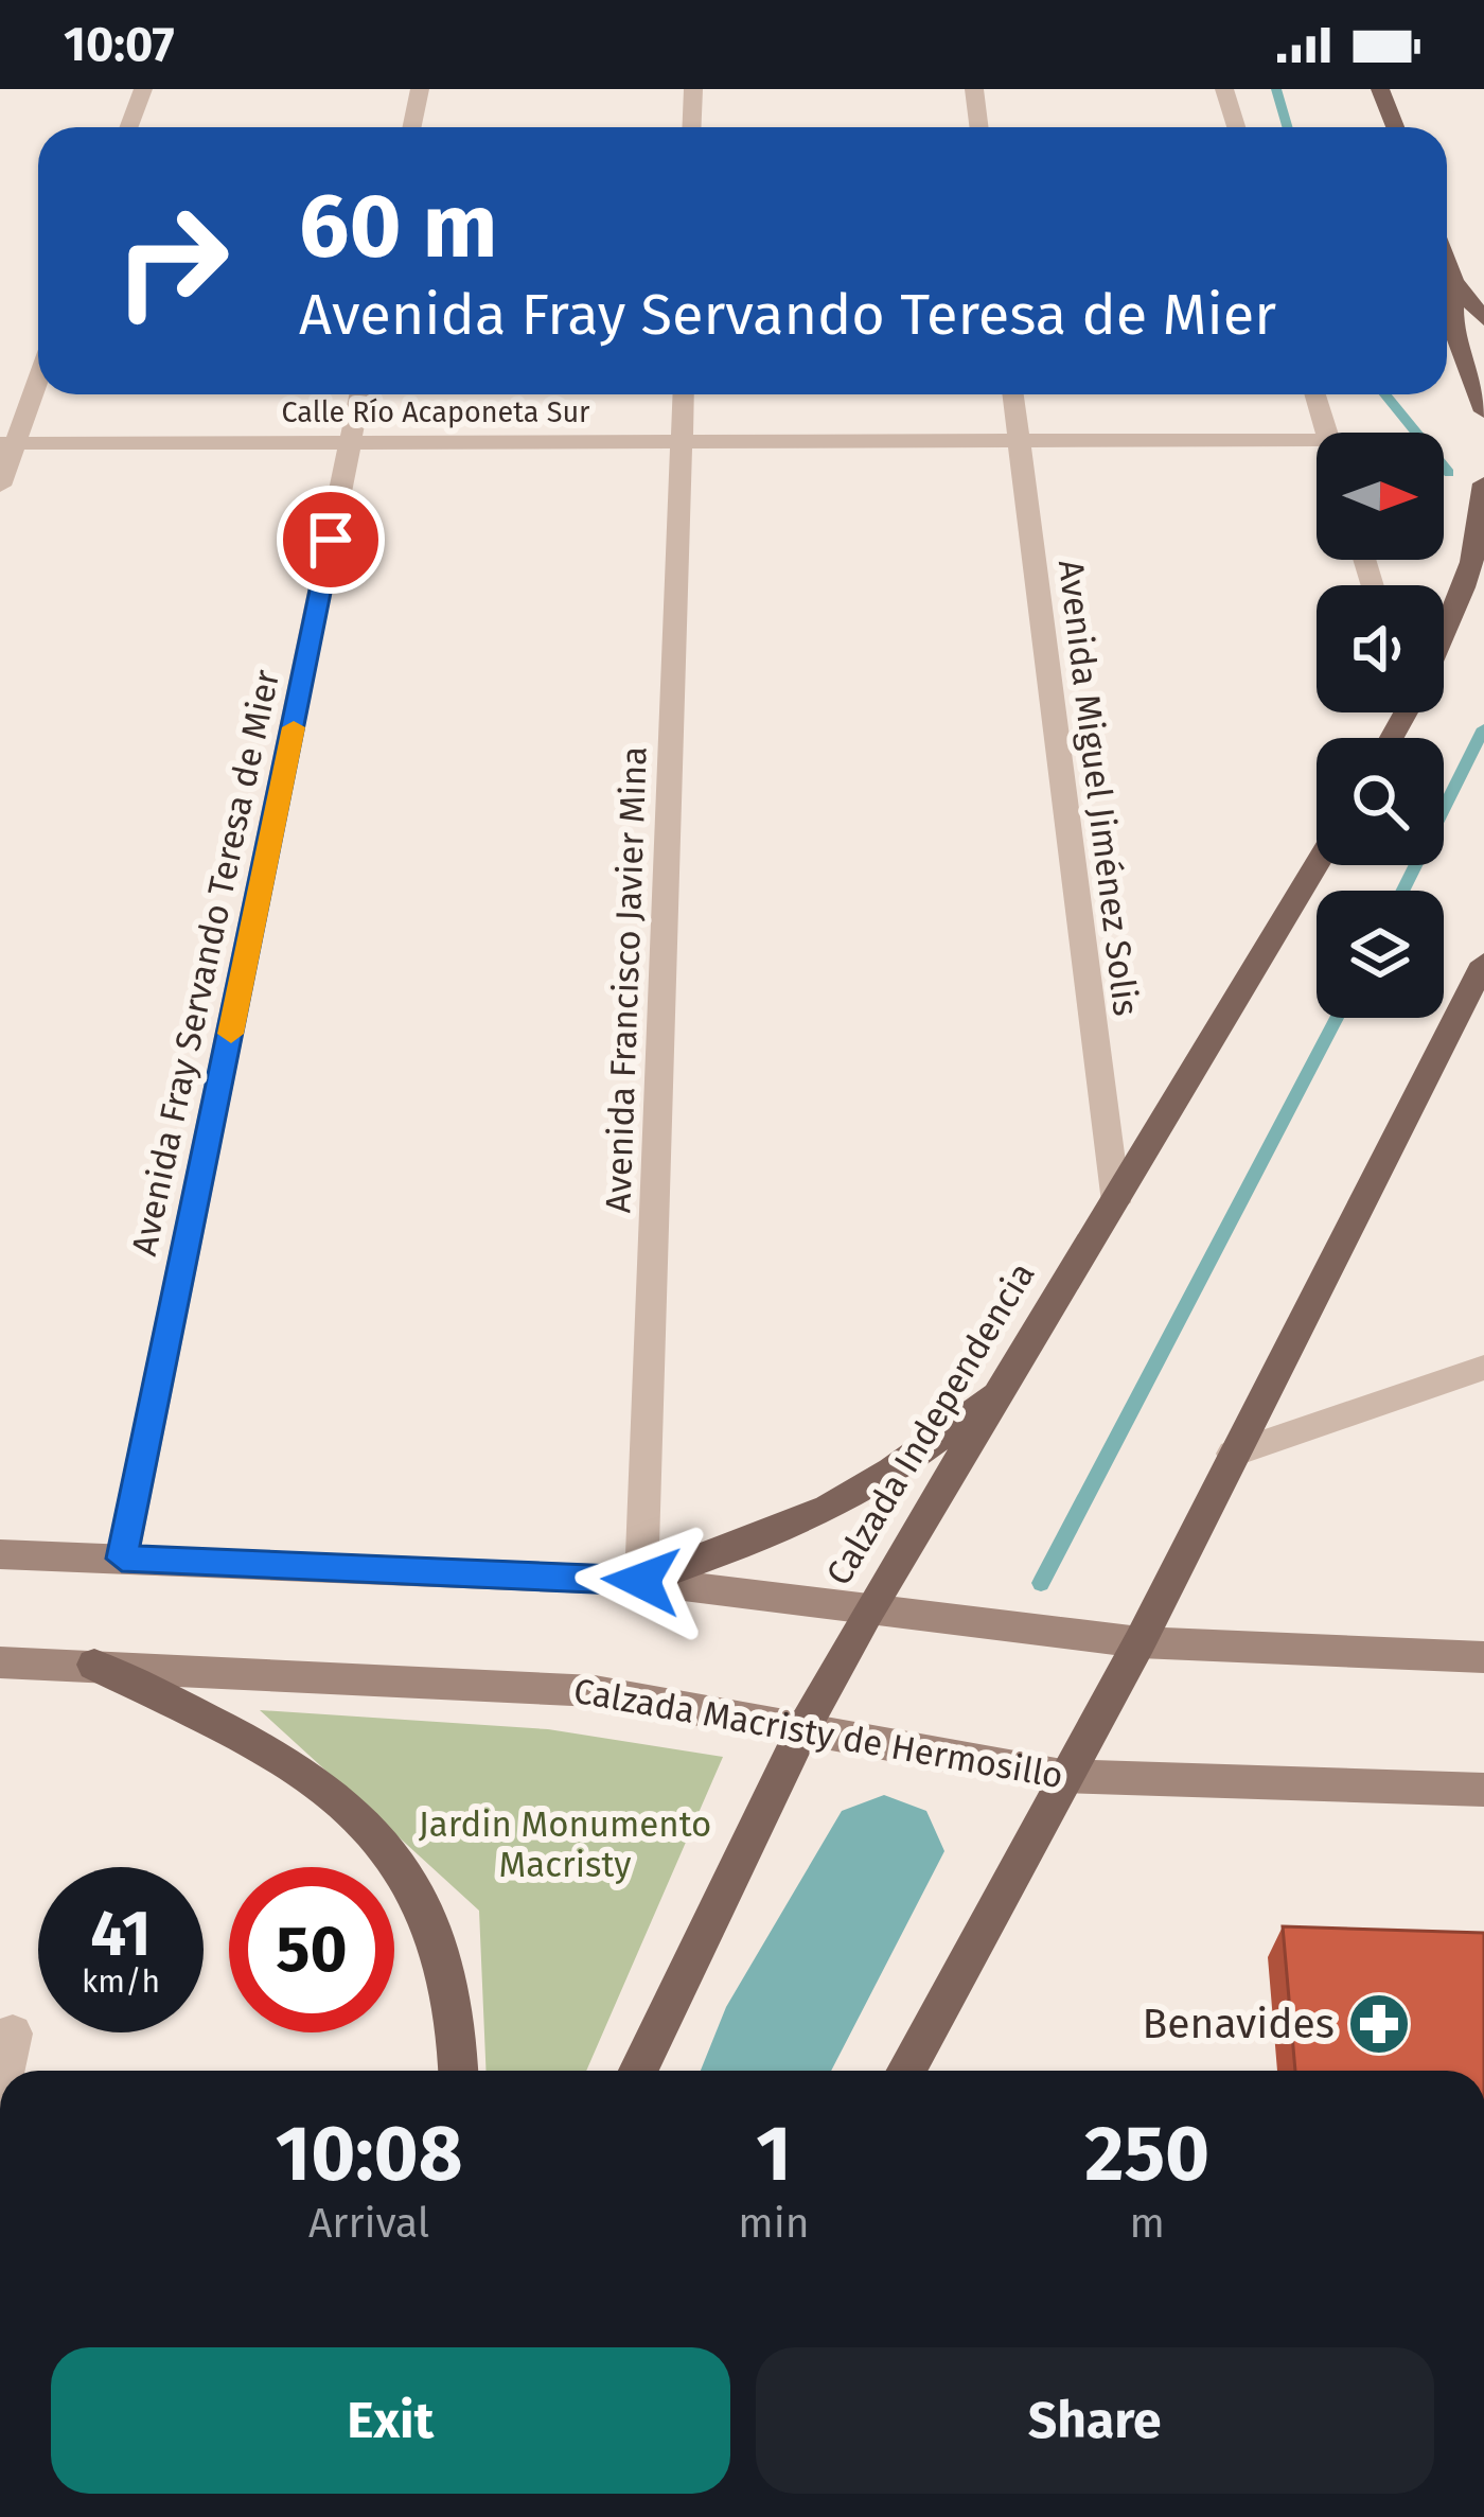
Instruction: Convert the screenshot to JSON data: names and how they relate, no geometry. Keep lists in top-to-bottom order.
{
  "streets": {
    "main road": ["Calzada Independencia", "Calzada Macristy de Hermosillo"],
    "street": [
      "Calle Río Acaponeta Sur",
      "Avenida Miguel Jiménez Solis",
      "Avenida Fray Servando Teresa de Mier",
      "Avenida Francisco Javier Mina"
    ]
  },
  "crossings": [
    ["Calle Río Acaponeta Sur", "Avenida Miguel Jiménez Solis"],
    ["Calle Río Acaponeta Sur", "Avenida Fray Servando Teresa de Mier"],
    ["Calle Río Acaponeta Sur", "Avenida Francisco Javier Mina"],
    ["Avenida Miguel Jiménez Solis", "Calzada Independencia"],
    ["Calzada Independencia", "Calzada Macristy de Hermosillo"]
  ],
  "parks": ["Jardin Monumento Macristy"],
  "places": {
    "pharmacy": ["Benavides"]
  },
  "north": "right",
  "page": {
    "status": "10:07",
    "turn": ["60 m", "Avenida Fray Servando Teresa de Mier"],
    "speed": "41 km/h",
    "limit": "50",
    "eta": [
      "10:08",
      "Arrival",
      "1",
      "min",
      "250",
      "m"
    ],
    "buttons": ["Exit", "Share"]
  }
}
